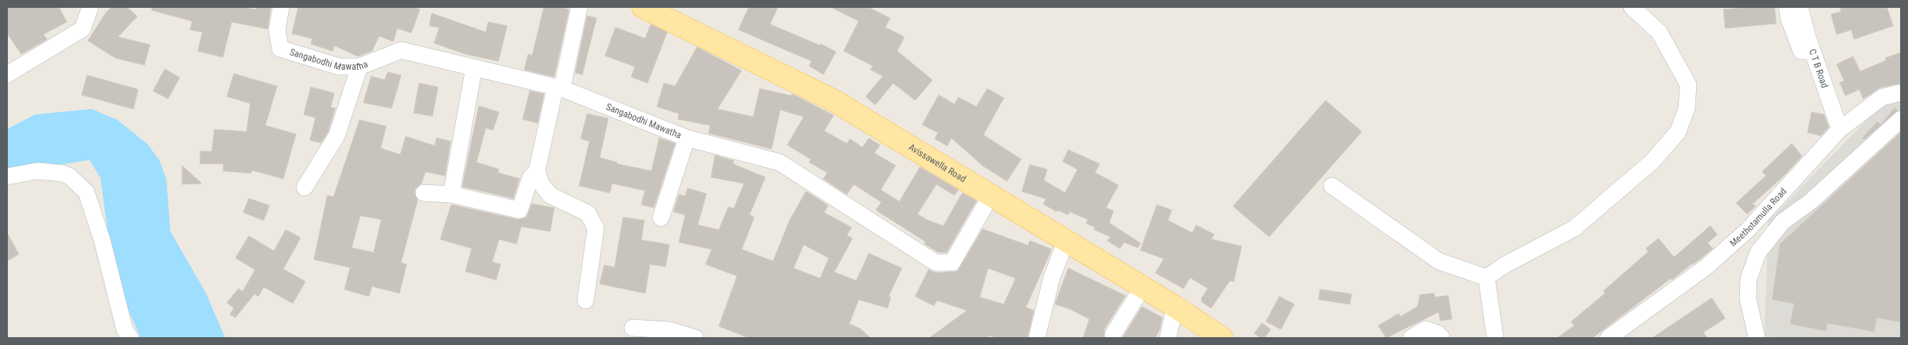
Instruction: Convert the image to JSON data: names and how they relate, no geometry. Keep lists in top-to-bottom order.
{
  "streets": {
    "main road": ["Avissawella Road"],
    "street": ["Sangabodhi Mawatha", "C T B Road", "Meethotamulla Road"]
  },
  "crossings": [
    ["Sangabodhi Mawatha", "Avissawella Road"],
    ["C T B Road", "Meethotamulla Road"]
  ]
}
